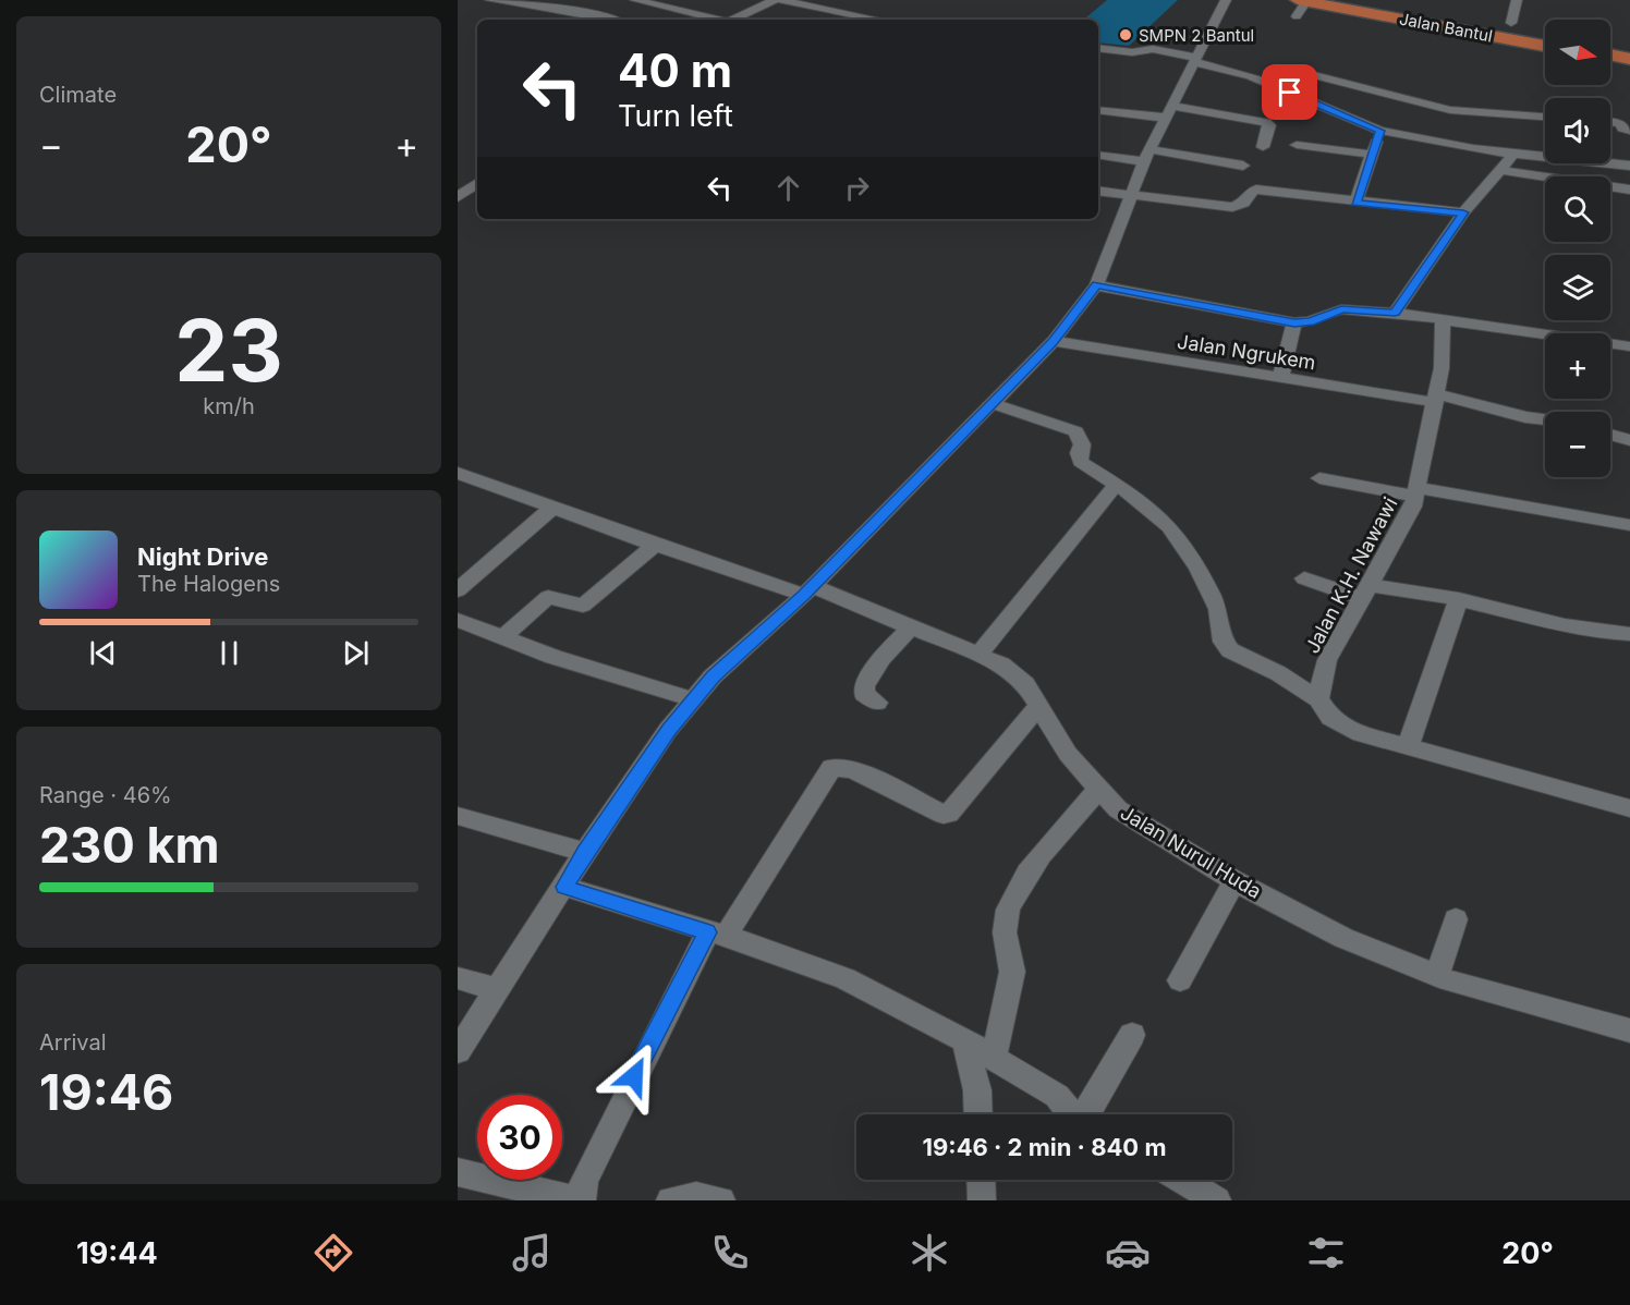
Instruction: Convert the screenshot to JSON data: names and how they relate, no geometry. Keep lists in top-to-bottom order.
{
  "streets": {
    "main road": ["Jalan Bantul"],
    "street": ["Jalan Ngrukem", "Jalan K.H. Nawawi", "Jalan Nurul Huda"]
  },
  "crossings": [
    ["Jalan Ngrukem", "Jalan K.H. Nawawi"]
  ],
  "places": ["SMPN 2 Bantul"],
  "north": "right",
  "page": {
    "tile": [
      "Climate",
      ["23", "km/h"],
      ["Range · 46%", "230 km"],
      ["Arrival", "19:46"]
    ],
    "map_buttons": ["+", "−"],
    "turn": ["40 m", "Turn left"],
    "heat": ["−", "20°", "+"],
    "song": ["Night Drive", "The Halogens"],
    "limit": "30",
    "trip": "19:46 · 2 min · 840 m",
    "tabs": ["19:44", "20°"]
  }
}
